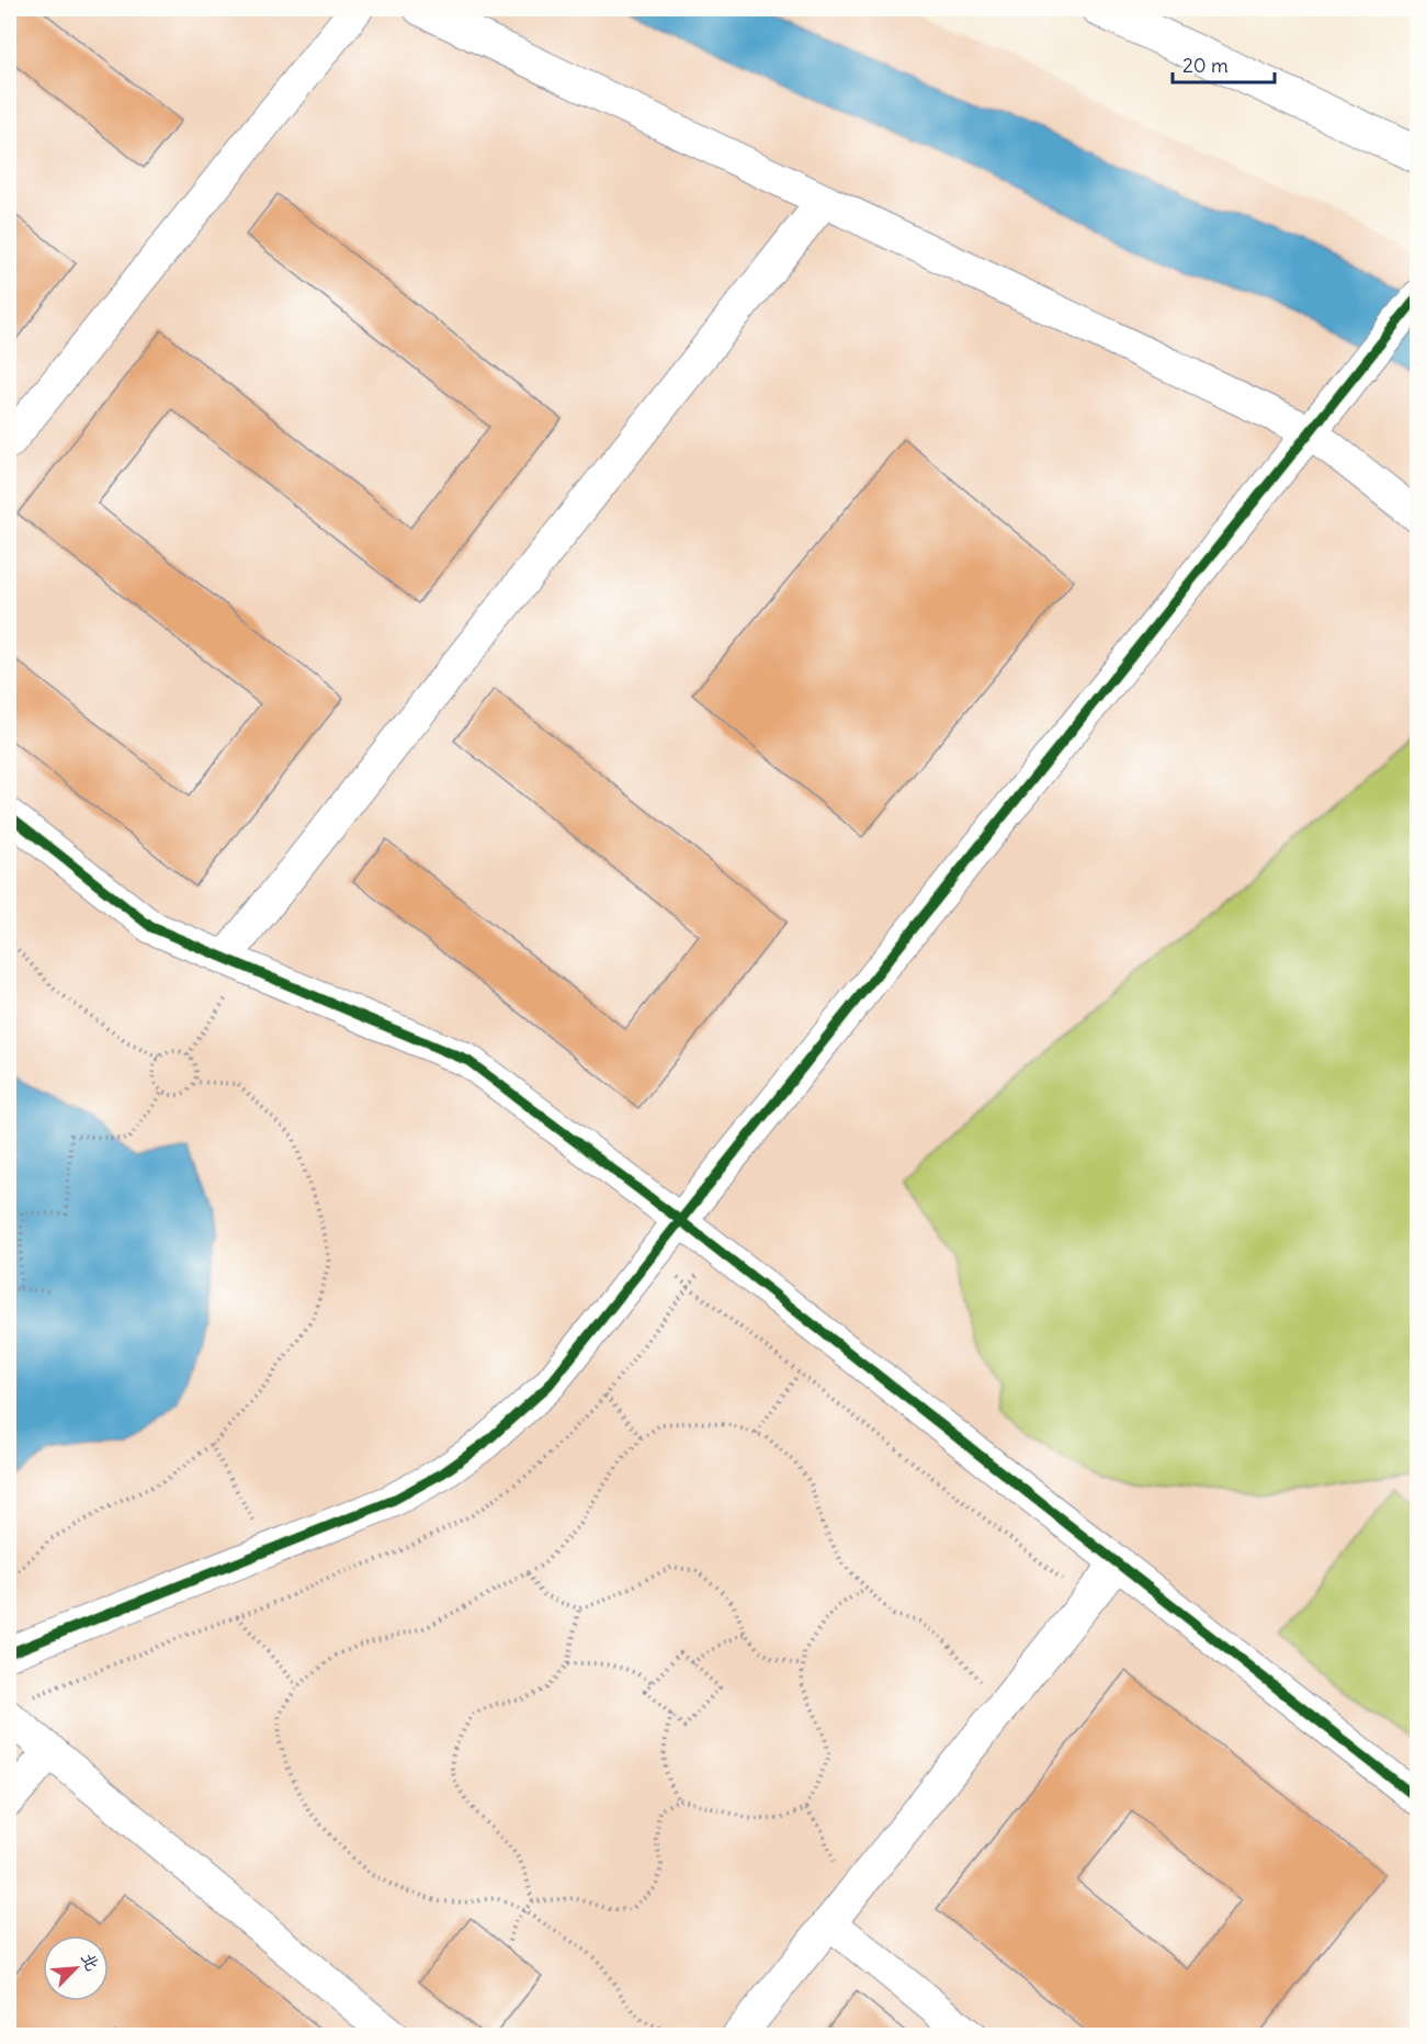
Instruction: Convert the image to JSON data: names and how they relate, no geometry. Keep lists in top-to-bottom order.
{
  "scale_bar": "20 m",
  "north": "top right"
}
